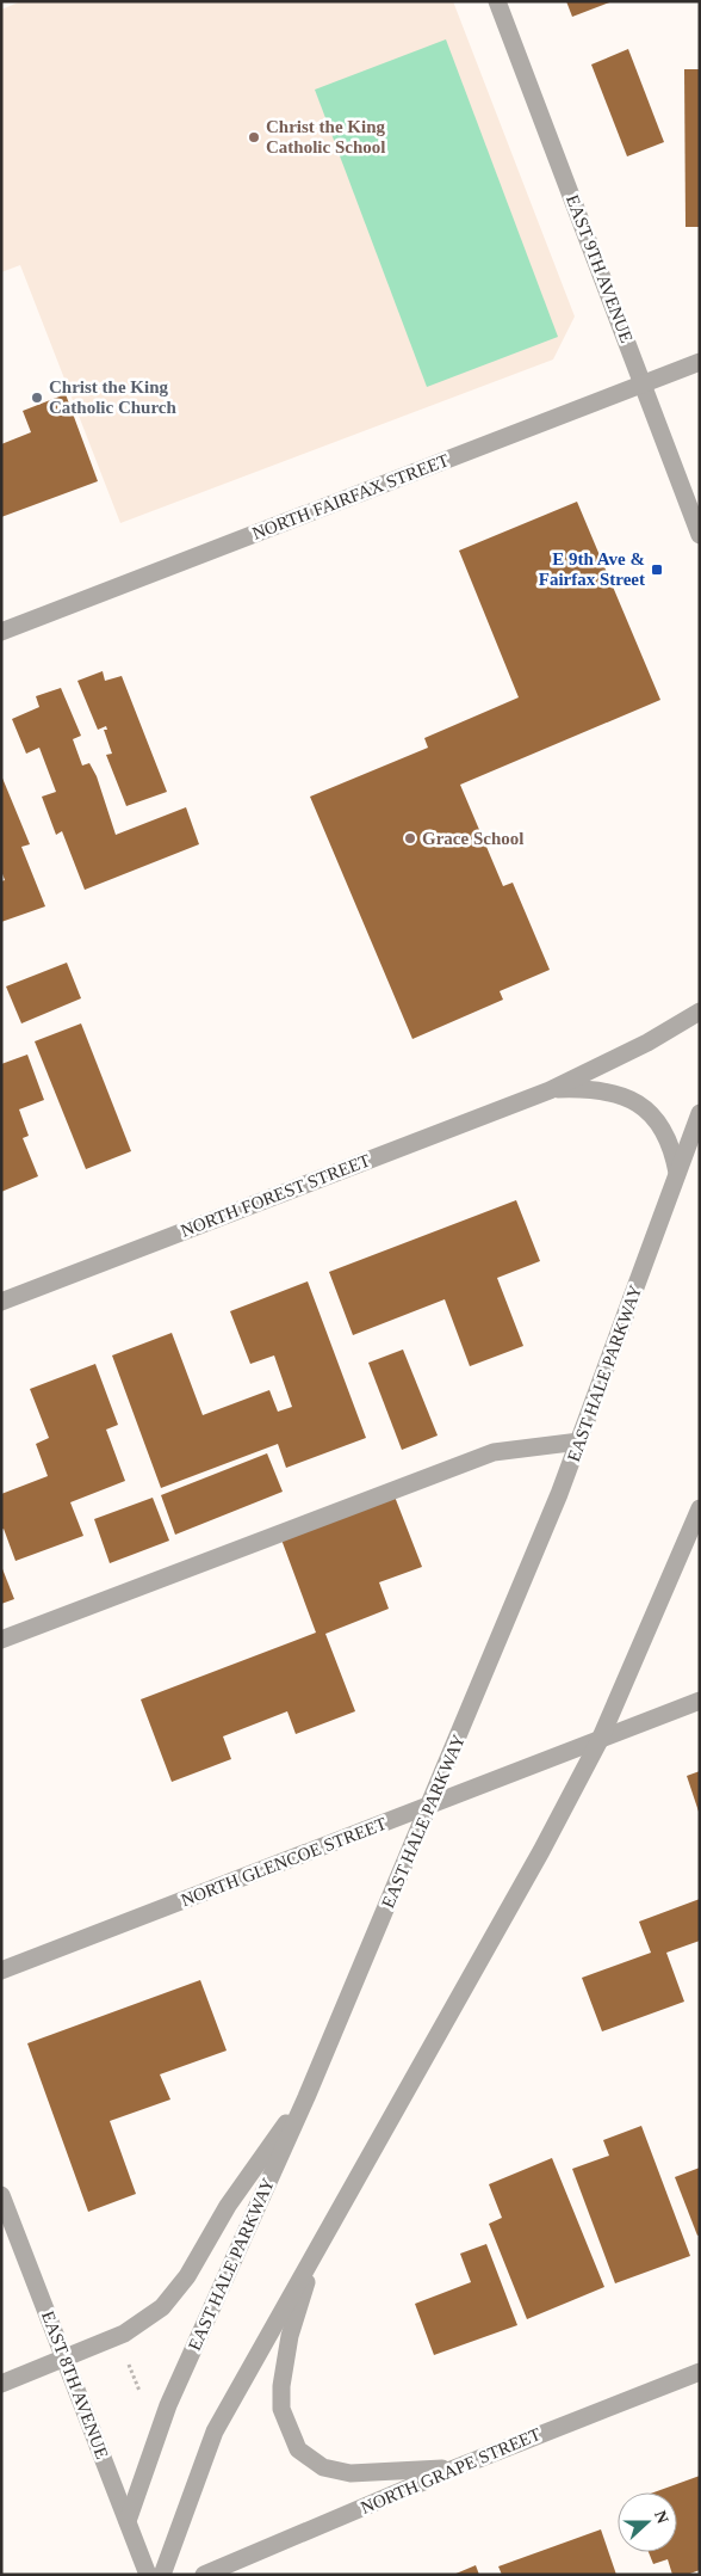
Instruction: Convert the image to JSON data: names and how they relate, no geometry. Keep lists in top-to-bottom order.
{
  "streets": {
    "street": [
      "EAST 9TH AVENUE",
      "NORTH FAIRFAX STREET",
      "NORTH FOREST STREET",
      "EAST HALE PARKWAY",
      "NORTH GLENCOE STREET",
      "EAST 8TH AVENUE",
      "NORTH GRAPE STREET"
    ]
  },
  "crossings": [
    ["EAST 9TH AVENUE", "NORTH FAIRFAX STREET"],
    ["NORTH FOREST STREET", "EAST HALE PARKWAY"],
    ["EAST HALE PARKWAY", "NORTH GLENCOE STREET"],
    ["EAST HALE PARKWAY", "EAST 8TH AVENUE"]
  ],
  "places": {
    "other": ["Christ the King Catholic School", "Christ the King Catholic Church", "Grace School"],
    "transit": ["E 9th Ave & Fairfax Street"]
  },
  "north": "right"
}
